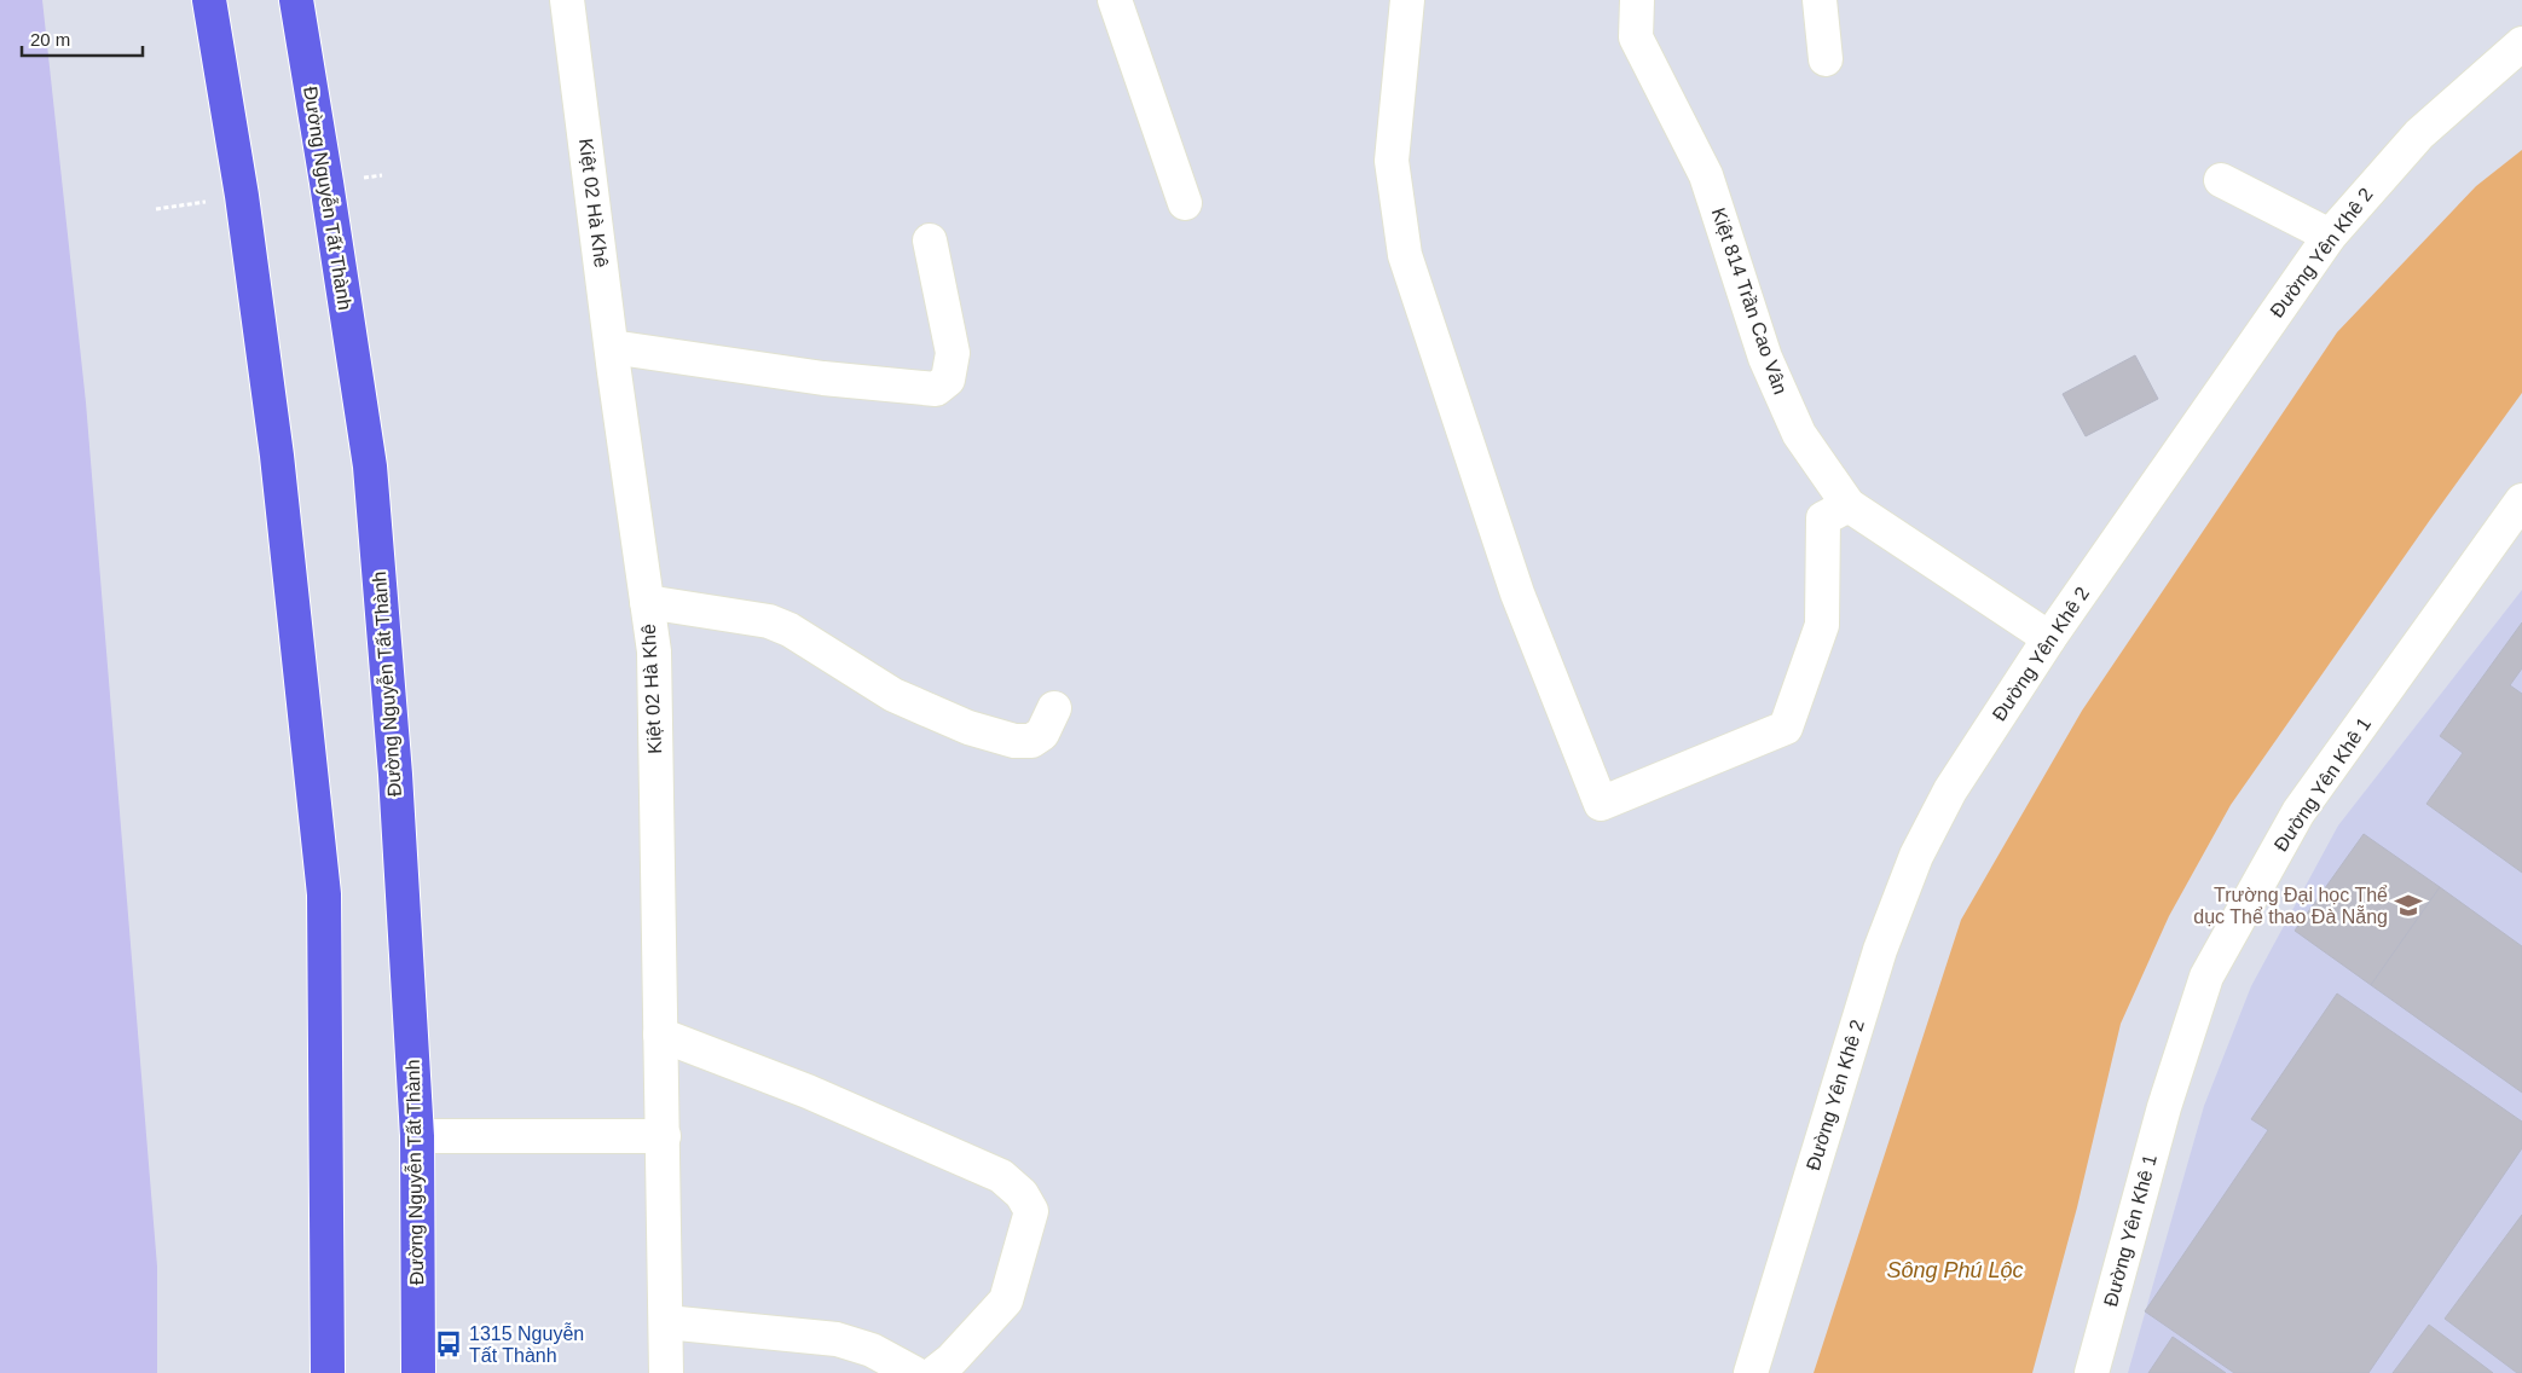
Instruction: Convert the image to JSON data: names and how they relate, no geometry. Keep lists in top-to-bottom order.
{
  "streets": {
    "main road": ["Đường Nguyễn Tất Thành"],
    "street": [
      "Kiệt 02 Hà Khê",
      "Đường Yên Khê 2",
      "Kiệt 814 Trần Cao Vân",
      "Đường Yên Khê 1"
    ]
  },
  "crossings": [
    ["Đường Yên Khê 2", "Kiệt 814 Trần Cao Vân"]
  ],
  "water": ["Sông Phú Lộc"],
  "places": {
    "school or university": ["Trường Đại học Thể dục Thể thao Đà Nẵng"],
    "bus stop": ["1315 Nguyễn Tất Thành"]
  },
  "scale_bar": "20 m"
}
